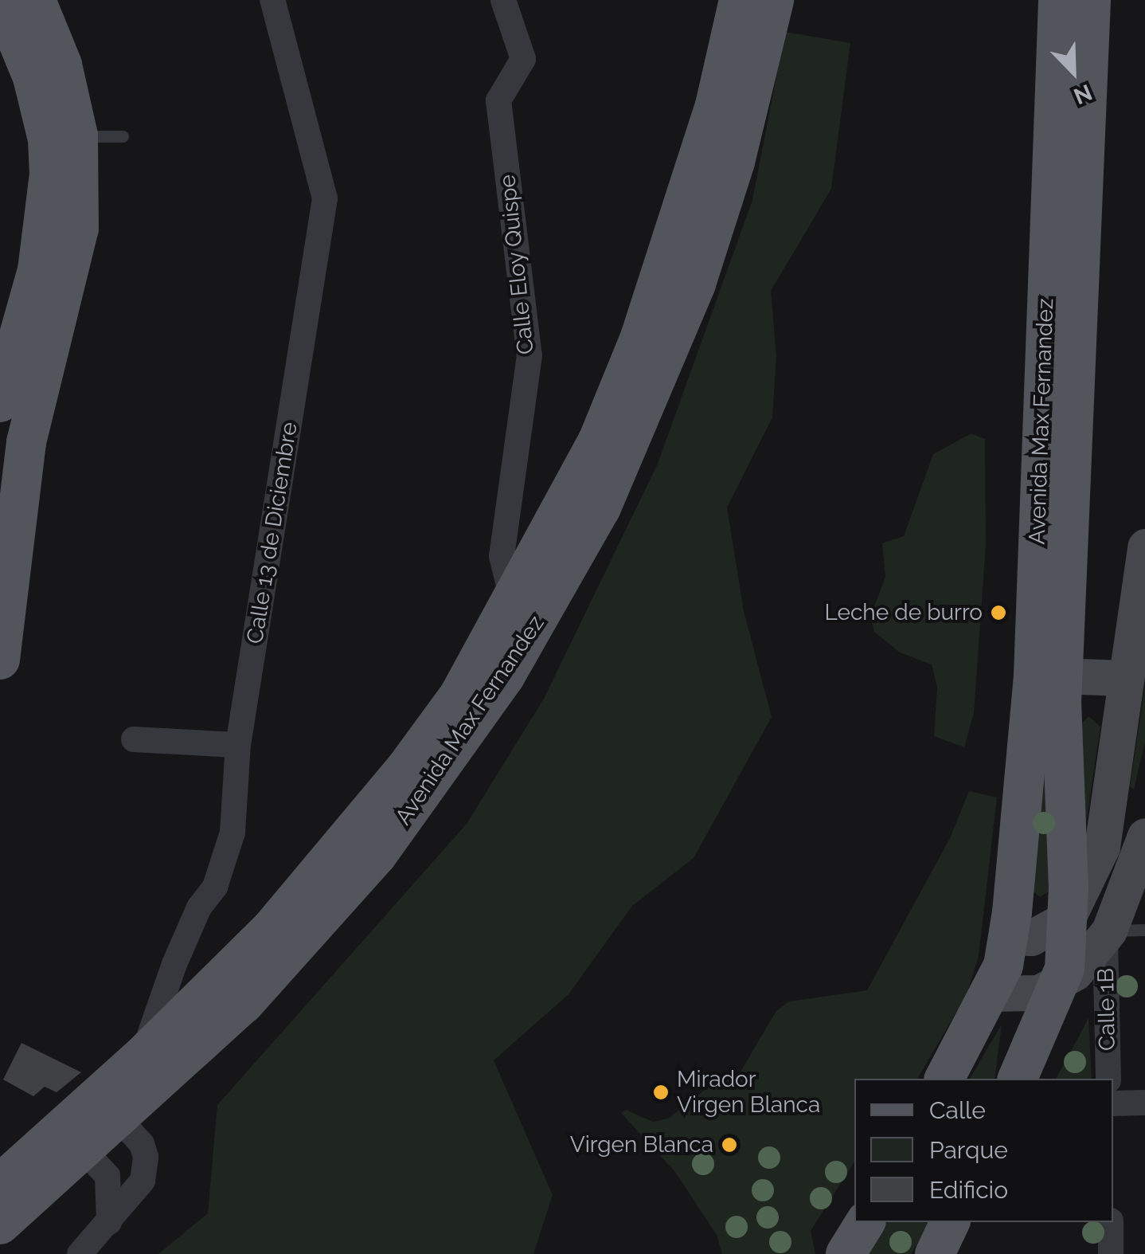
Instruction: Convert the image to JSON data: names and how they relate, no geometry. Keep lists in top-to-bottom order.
{
  "streets": {
    "main road": ["Avenida Max Fernandez"],
    "street": ["Calle Eloy Quispe", "Calle 13 de Diciembre", "Calle 1B"]
  },
  "crossings": [
    ["Calle Eloy Quispe", "Avenida Max Fernandez"],
    ["Avenida Max Fernandez", "Calle 13 de Diciembre"]
  ],
  "places": ["Leche de burro", "Mirador Virgen Blanca", "Virgen Blanca"],
  "legend": ["Calle", "Parque", "Edificio"],
  "north": "bottom right"
}
